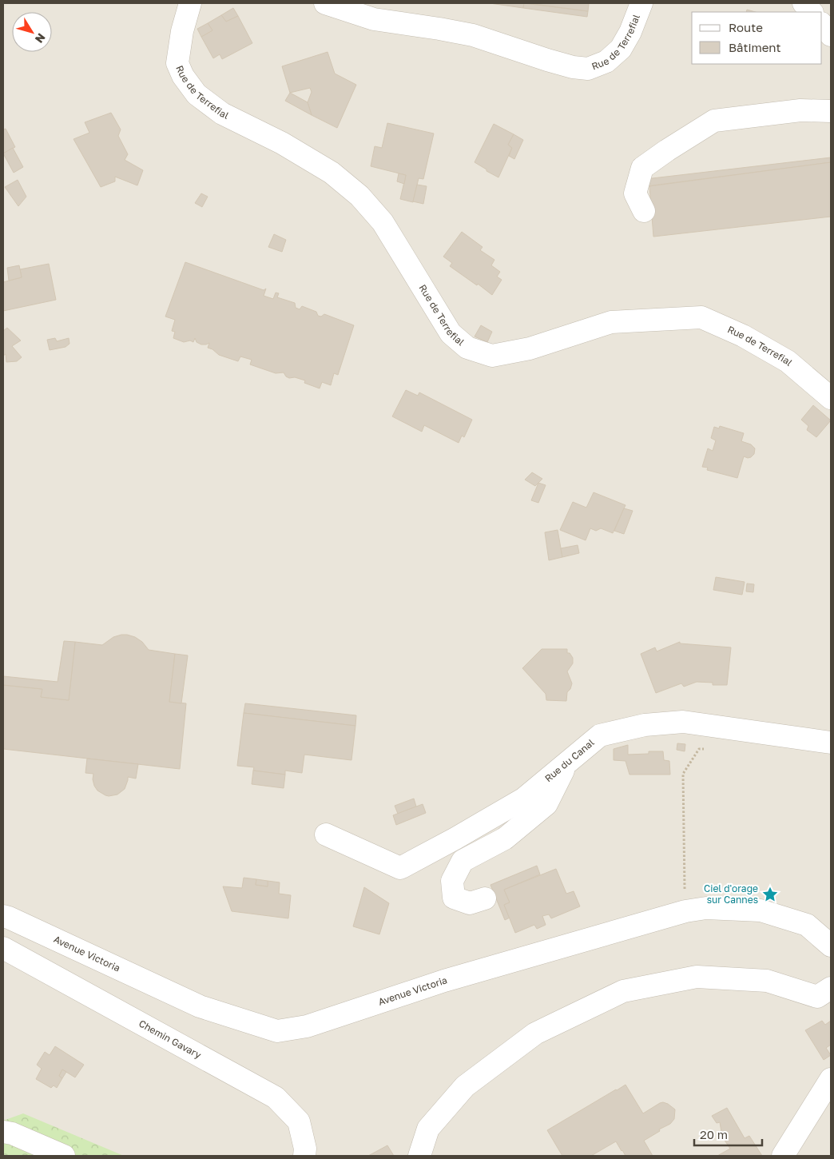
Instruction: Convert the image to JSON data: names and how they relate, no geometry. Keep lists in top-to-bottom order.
{
  "streets": {
    "street": [
      "Rue de Terrefial",
      "Rue du Canal",
      "Avenue Victoria",
      "Chemin Gavary"
    ]
  },
  "places": {
    "place": ["Ciel d'orage sur Cannes"]
  },
  "legend": ["Route", "Bâtiment"],
  "scale_bar": "20 m",
  "north": "bottom right"
}
